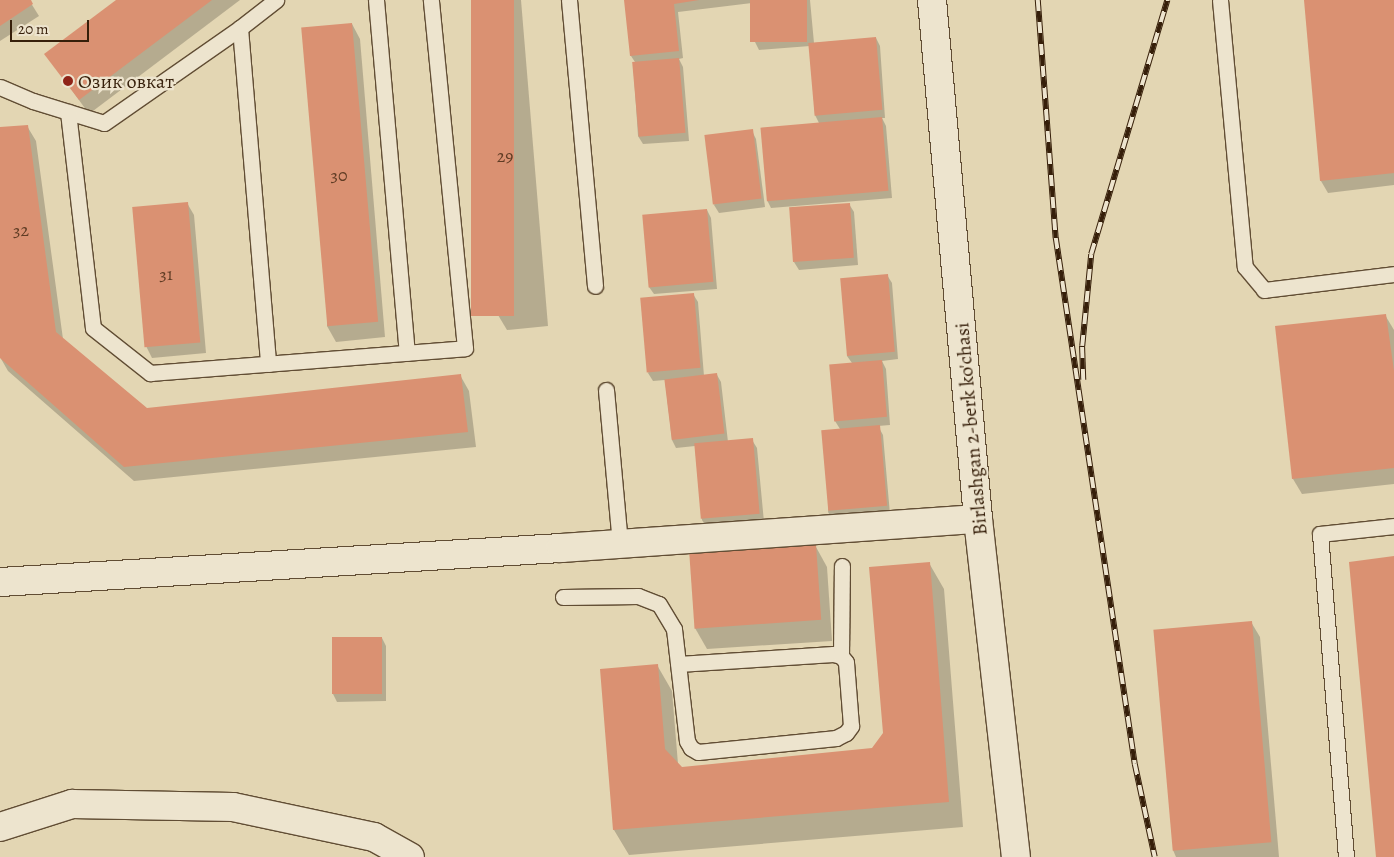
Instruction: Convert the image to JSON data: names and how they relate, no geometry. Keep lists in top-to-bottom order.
{
  "streets": {
    "street": ["Birlashgan 2-berk ko'chasi"]
  },
  "places": ["Озик овкат"],
  "house_numbers": [
    "29",
    "30",
    "32",
    "31"
  ],
  "scale_bar": "20 m"
}
